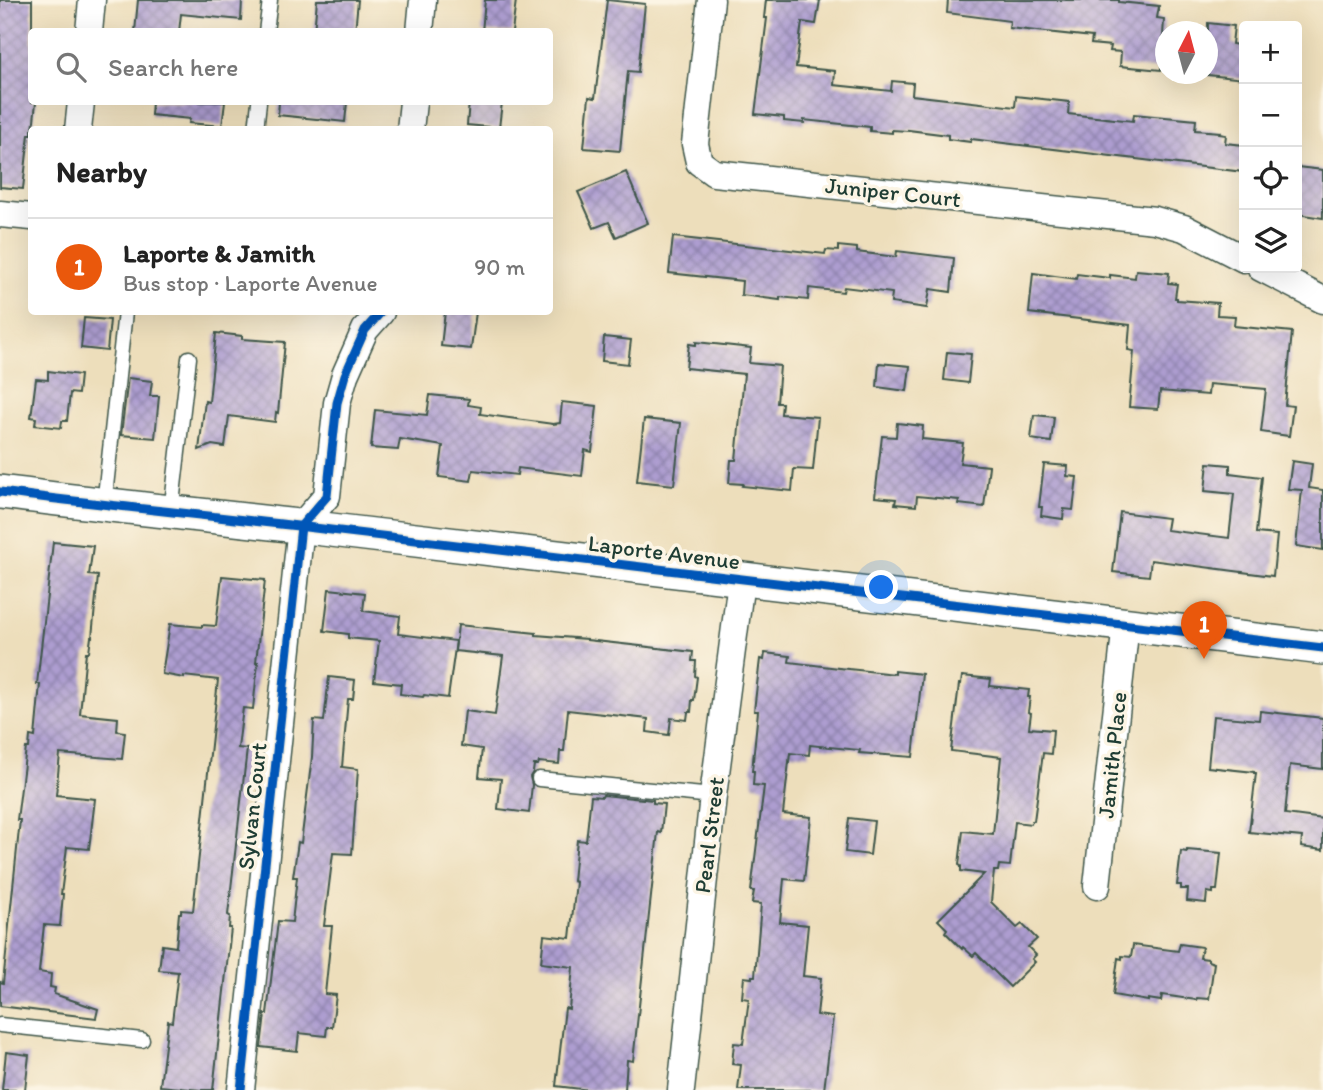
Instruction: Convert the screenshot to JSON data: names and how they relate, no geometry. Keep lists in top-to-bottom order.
{
  "streets": {
    "street": [
      "Juniper Court",
      "Laporte Avenue",
      "Jamith Place",
      "Sylvan Court",
      "Pearl Street"
    ]
  },
  "crossings": [
    ["Laporte Avenue", "Jamith Place"],
    ["Laporte Avenue", "Sylvan Court"],
    ["Laporte Avenue", "Pearl Street"]
  ],
  "north": "top",
  "page": {
    "map_buttons": ["+", "−"],
    "search": "Search here",
    "heading": "Nearby",
    "list": [
      {
        "mark": "1",
        "name": "Laporte & Jamith",
        "note": "Bus stop · Laporte Avenue",
        "value": "90 m"
      }
    ],
    "pins": "1"
  }
}
